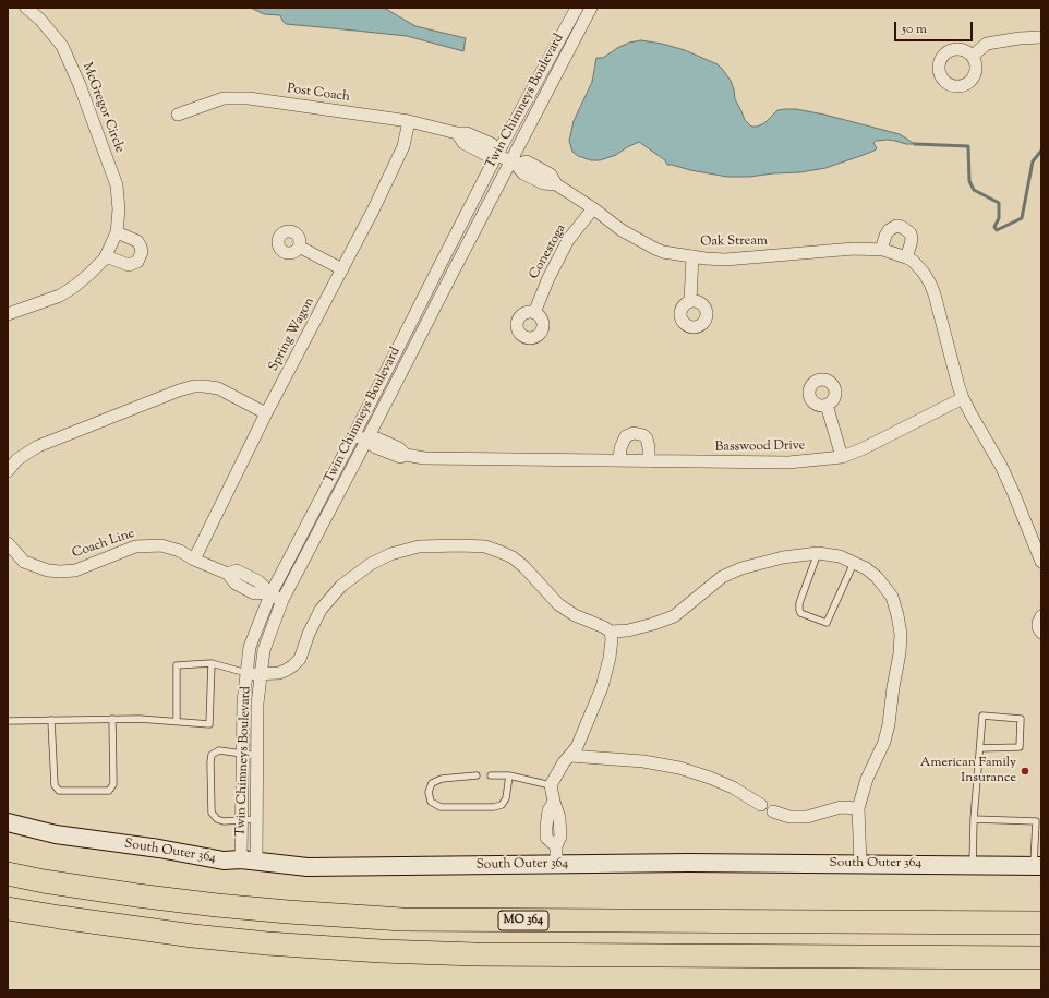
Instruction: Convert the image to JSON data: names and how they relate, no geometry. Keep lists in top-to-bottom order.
{
  "streets": {
    "highway": ["MO 364"],
    "street": [
      "Post Coach",
      "Twin Chimneys Boulevard",
      "McGregor Circle",
      "Oak Stream",
      "Conestoga",
      "Spring Wagon",
      "Basswood Drive",
      "Coach Line",
      "South Outer 364"
    ]
  },
  "crossings": [
    ["Post Coach", "Twin Chimneys Boulevard"],
    ["Post Coach", "Oak Stream"],
    ["Post Coach", "Spring Wagon"],
    ["Twin Chimneys Boulevard", "Oak Stream"],
    ["Twin Chimneys Boulevard", "Basswood Drive"],
    ["Twin Chimneys Boulevard", "Coach Line"],
    ["Twin Chimneys Boulevard", "South Outer 364"],
    ["Oak Stream", "Conestoga"],
    ["Oak Stream", "Basswood Drive"],
    ["Spring Wagon", "Coach Line"]
  ],
  "places": ["American Family Insurance"],
  "scale_bar": "50 m"
}
